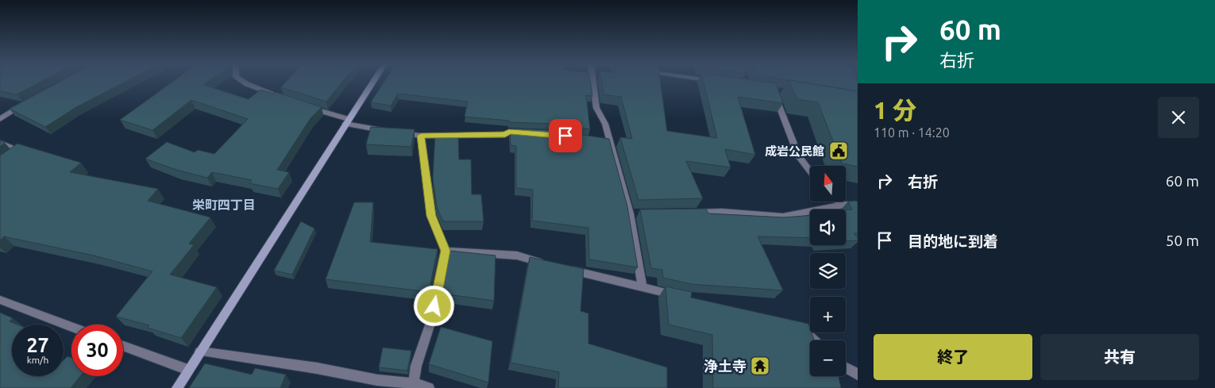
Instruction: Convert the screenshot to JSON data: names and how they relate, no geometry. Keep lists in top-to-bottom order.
{
  "districts": ["栄町四丁目"],
  "places": {
    "public building": ["成岩公民館"],
    "temple": ["浄土寺"]
  },
  "north": "top",
  "page": {
    "turn": ["60 m", "右折"],
    "heading": ["1 分", "110 m · 14:20"],
    "list": [
      {
        "name": "右折",
        "value": "60 m"
      },
      {
        "name": "目的地に到着",
        "value": "50 m"
      }
    ],
    "map_buttons": ["+", "−"],
    "speed": "27 km/h",
    "limit": "30",
    "buttons": ["終了", "共有"]
  }
}
